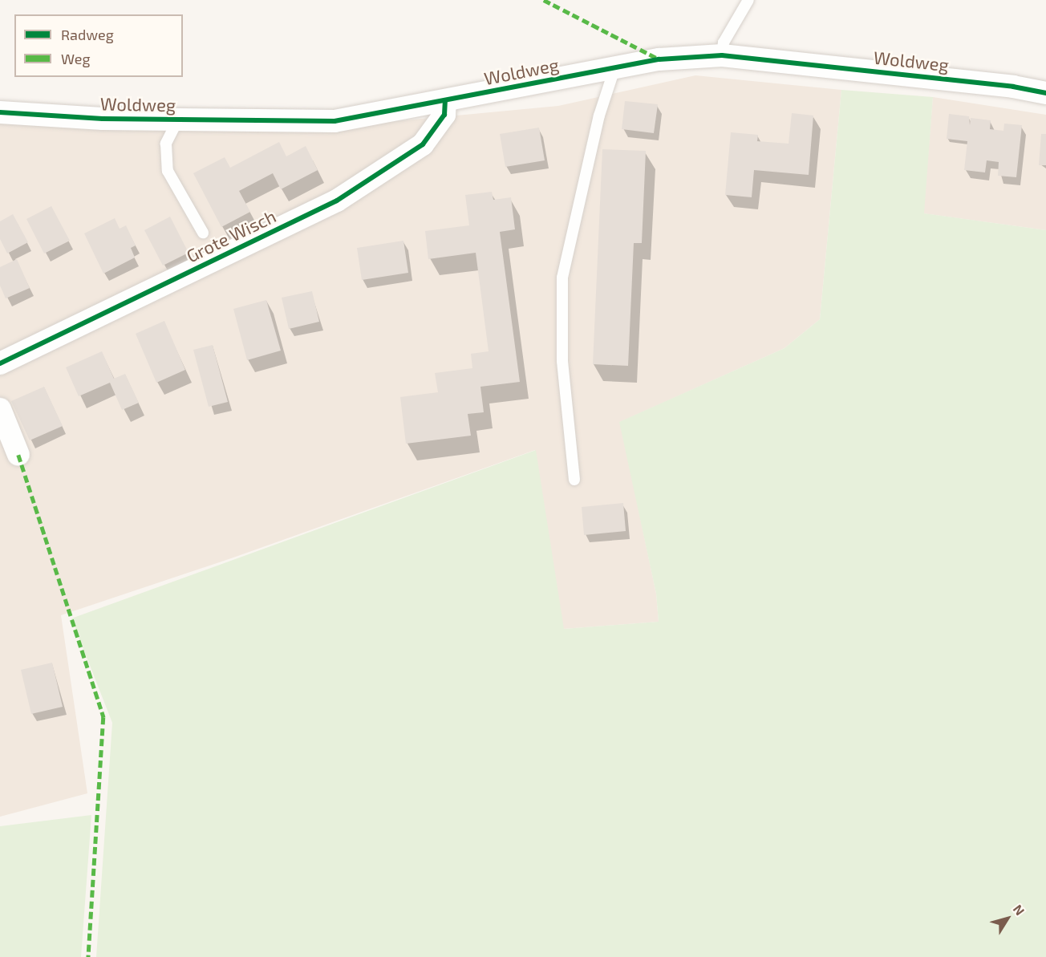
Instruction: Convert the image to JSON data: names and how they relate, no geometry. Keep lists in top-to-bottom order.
{
  "streets": {
    "street": ["Woldweg", "Grote Wisch"]
  },
  "crossings": [
    ["Woldweg", "Grote Wisch"]
  ],
  "legend": ["Radweg", "Weg"],
  "north": "top right"
}
